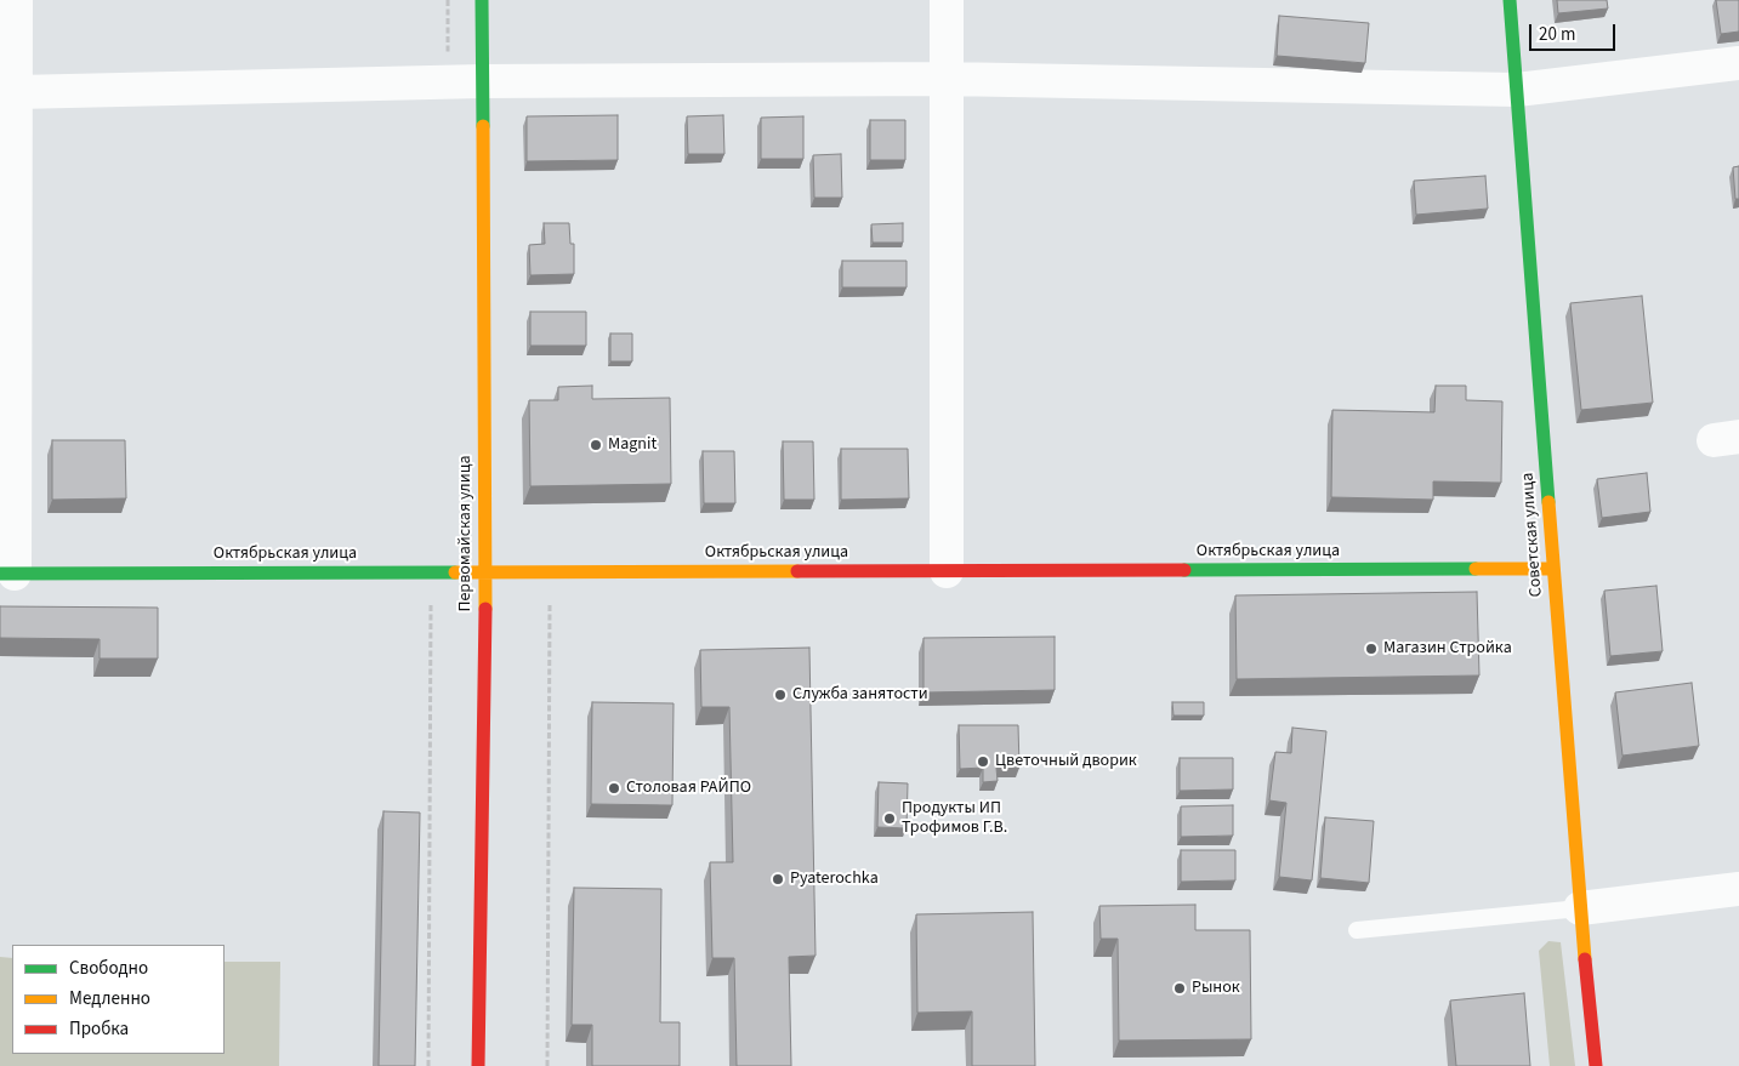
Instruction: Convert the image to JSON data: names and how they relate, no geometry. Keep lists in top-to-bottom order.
{
  "streets": {
    "street": ["Первомайская улица", "Советская улица", "Октябрьская улица"]
  },
  "crossings": [
    ["Первомайская улица", "Октябрьская улица"],
    ["Советская улица", "Октябрьская улица"]
  ],
  "places": [
    "Magnit",
    "Магазин Стройка",
    "Служба занятости",
    "Цветочный дворик",
    "Столовая РАЙПО",
    "Продукты ИП Трофимов Г.В.",
    "Pyaterochka",
    "Рынок"
  ],
  "legend": ["Свободно", "Медленно", "Пробка"],
  "scale_bar": "20 m"
}
